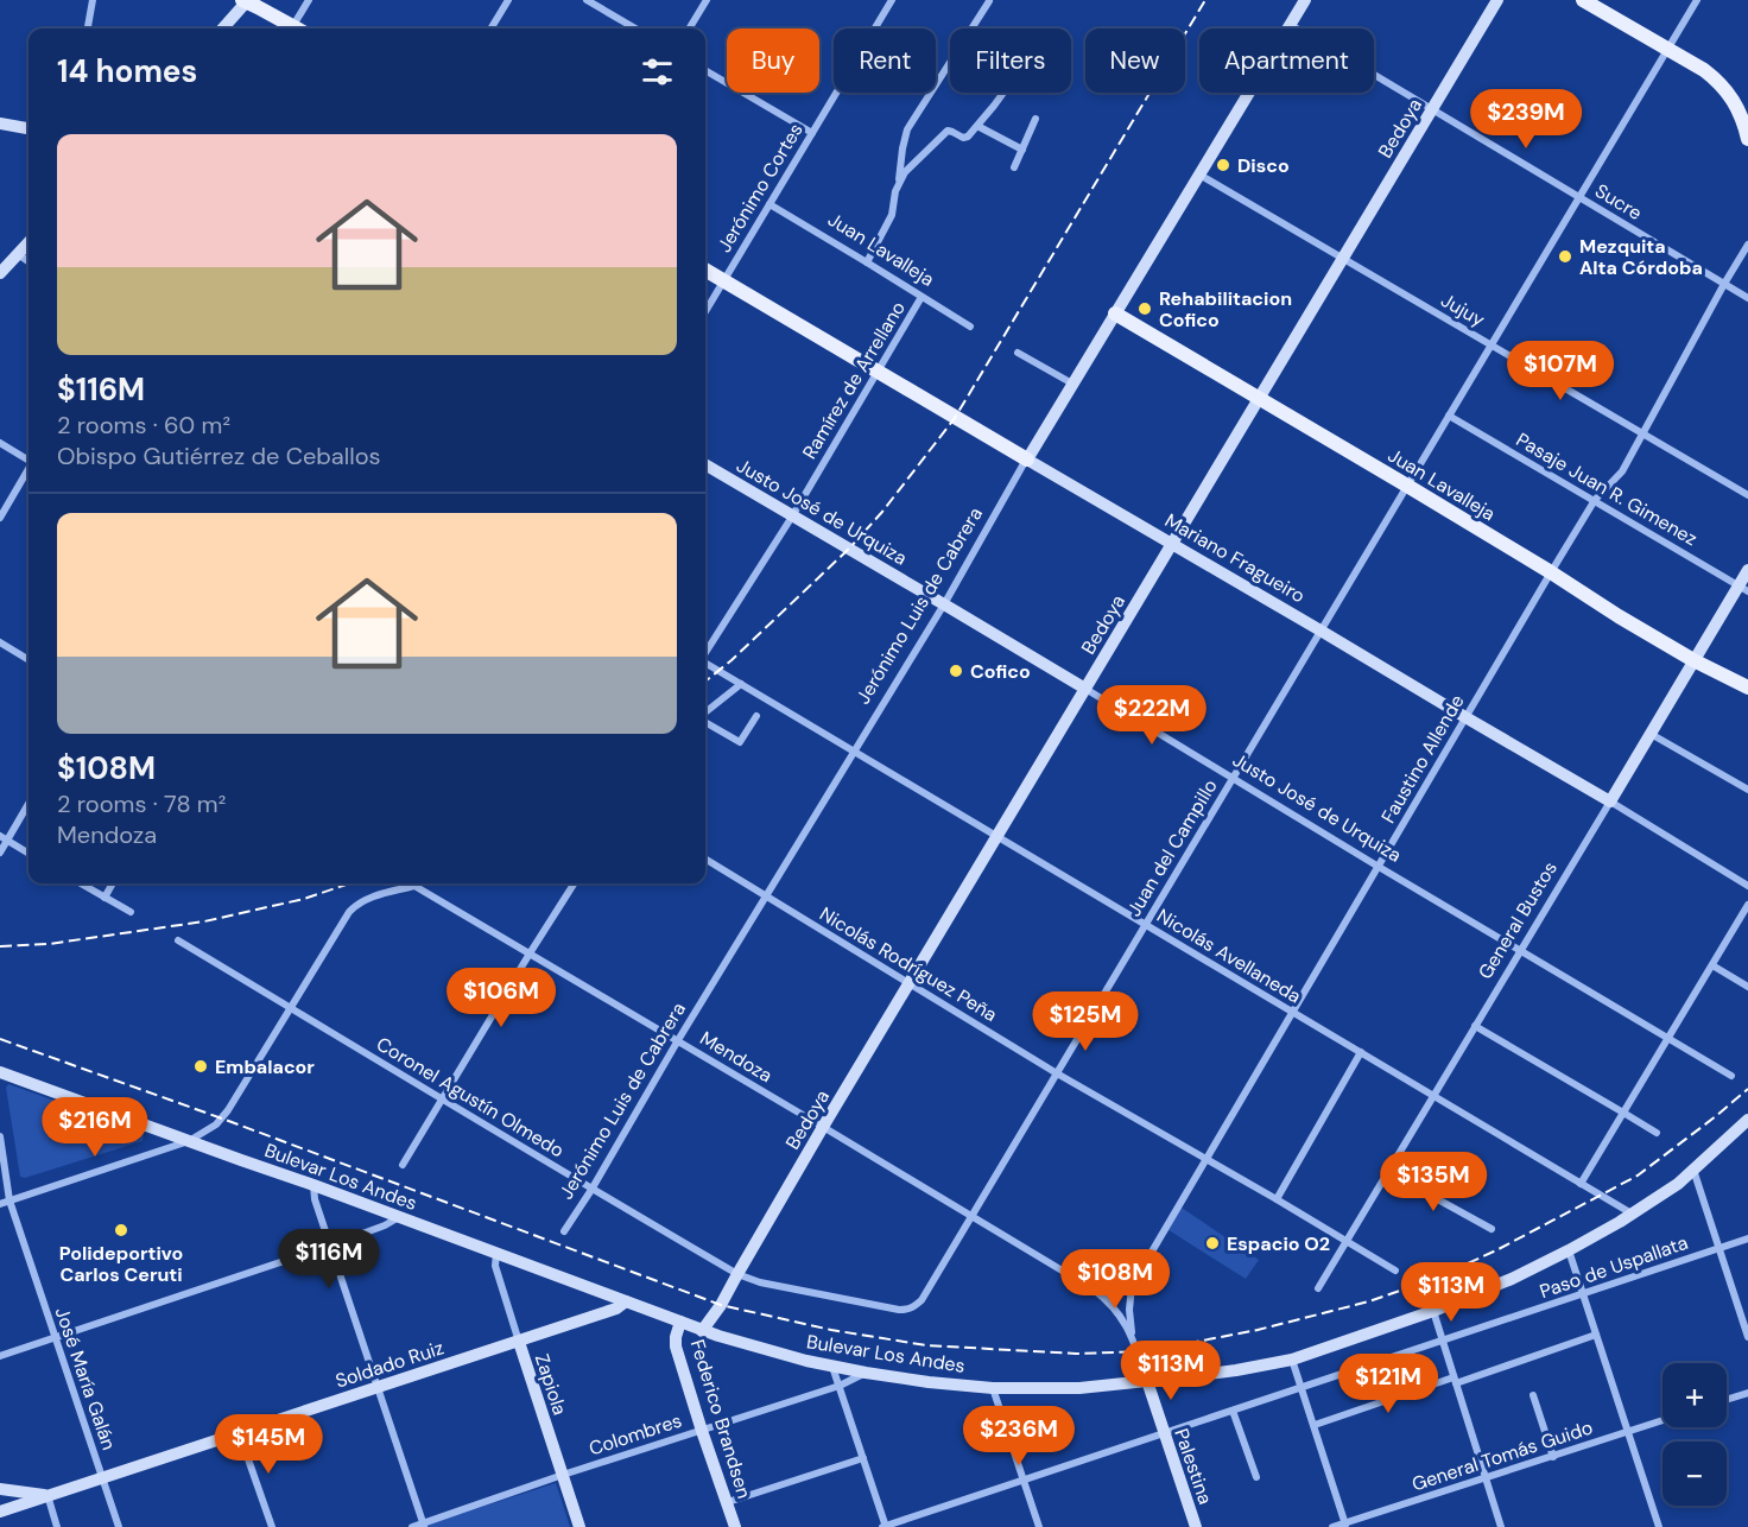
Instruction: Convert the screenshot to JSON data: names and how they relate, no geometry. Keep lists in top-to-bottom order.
{
  "streets": {
    "main road": [
      "Bedoya",
      "Juan Lavalleja",
      "Justo José de Urquiza",
      "Mariano Fragueiro",
      "Jerónimo Luis de Cabrera",
      "General Bustos",
      "Bulevar Los Andes",
      "Soldado Ruiz",
      "Zapiola",
      "Federico Brandsen",
      "Palestina"
    ],
    "street": [
      "Jerónimo Cortes",
      "Sucre",
      "Jujuy",
      "Ramírez de Arrellano",
      "Pasaje Juan R. Gimenez",
      "Faustino Allende",
      "Juan del Campillo",
      "Nicolás Avellaneda",
      "Nicolás Rodríguez Peña",
      "Mendoza",
      "Coronel Agustín Olmedo",
      "Paso de Uspallata",
      "José María Galán",
      "Colombres",
      "General Tomás Guido"
    ]
  },
  "crossings": [
    ["Bedoya", "Sucre"],
    ["Bedoya", "Juan Lavalleja"],
    ["Bedoya", "Jujuy"],
    ["Bedoya", "Justo José de Urquiza"],
    ["Bedoya", "Mariano Fragueiro"],
    ["Bedoya", "Nicolás Avellaneda"],
    ["Bedoya", "Nicolás Rodríguez Peña"],
    ["Bedoya", "Mendoza"],
    ["Bedoya", "Coronel Agustín Olmedo"],
    ["Bedoya", "Bulevar Los Andes"],
    ["Jerónimo Cortes", "Juan Lavalleja"],
    ["Jerónimo Cortes", "Mariano Fragueiro"],
    ["Sucre", "Jerónimo Luis de Cabrera"],
    ["Sucre", "Faustino Allende"],
    ["Sucre", "Juan del Campillo"],
    ["Juan Lavalleja", "Ramírez de Arrellano"],
    ["Juan Lavalleja", "Jerónimo Luis de Cabrera"],
    ["Juan Lavalleja", "Faustino Allende"],
    ["Juan Lavalleja", "Juan del Campillo"],
    ["Juan Lavalleja", "General Bustos"],
    ["Jujuy", "Jerónimo Luis de Cabrera"],
    ["Jujuy", "Faustino Allende"],
    ["Jujuy", "Juan del Campillo"],
    ["Ramírez de Arrellano", "Justo José de Urquiza"],
    ["Ramírez de Arrellano", "Mariano Fragueiro"],
    ["Pasaje Juan R. Gimenez", "Faustino Allende"],
    ["Pasaje Juan R. Gimenez", "Juan del Campillo"],
    ["Pasaje Juan R. Gimenez", "General Bustos"],
    ["Justo José de Urquiza", "Jerónimo Luis de Cabrera"],
    ["Justo José de Urquiza", "Faustino Allende"],
    ["Justo José de Urquiza", "Juan del Campillo"],
    ["Justo José de Urquiza", "General Bustos"],
    ["Mariano Fragueiro", "Jerónimo Luis de Cabrera"],
    ["Mariano Fragueiro", "Faustino Allende"],
    ["Mariano Fragueiro", "Juan del Campillo"],
    ["Mariano Fragueiro", "General Bustos"],
    ["Jerónimo Luis de Cabrera", "Nicolás Avellaneda"],
    ["Jerónimo Luis de Cabrera", "Nicolás Rodríguez Peña"],
    ["Jerónimo Luis de Cabrera", "Mendoza"],
    ["Jerónimo Luis de Cabrera", "Coronel Agustín Olmedo"],
    ["Faustino Allende", "Nicolás Avellaneda"],
    ["Faustino Allende", "Nicolás Rodríguez Peña"],
    ["Faustino Allende", "Mendoza"],
    ["Faustino Allende", "Palestina"],
    ["Juan del Campillo", "Nicolás Avellaneda"],
    ["Juan del Campillo", "Nicolás Rodríguez Peña"],
    ["Juan del Campillo", "Mendoza"],
    ["Juan del Campillo", "Coronel Agustín Olmedo"],
    ["General Bustos", "Nicolás Avellaneda"],
    ["General Bustos", "Nicolás Rodríguez Peña"],
    ["Nicolás Avellaneda", "Bulevar Los Andes"],
    ["Mendoza", "Coronel Agustín Olmedo"],
    ["Mendoza", "Palestina"],
    ["Bulevar Los Andes", "Soldado Ruiz"],
    ["Bulevar Los Andes", "Zapiola"],
    ["Bulevar Los Andes", "Federico Brandsen"],
    ["Bulevar Los Andes", "Colombres"],
    ["Bulevar Los Andes", "Palestina"],
    ["Paso de Uspallata", "Palestina"],
    ["Soldado Ruiz", "José María Galán"],
    ["Soldado Ruiz", "Zapiola"],
    ["Zapiola", "Colombres"],
    ["Federico Brandsen", "Colombres"]
  ],
  "places": [
    "Disco",
    "Mezquita Alta Córdoba",
    "Rehabilitacion Cofico",
    "Cofico",
    "Embalacor",
    "Polideportivo Carlos Ceruti",
    "Espacio O2"
  ],
  "page": {
    "chip": [
      "Buy",
      "Rent",
      "Filters",
      "New",
      "Apartment"
    ],
    "heading": "14 homes",
    "price": [
      "$239M",
      "$107M",
      "$222M",
      "$106M",
      "$125M",
      "$216M",
      "$135M",
      "$116M",
      "$108M",
      "$113M",
      "$113M",
      "$121M",
      "$236M",
      "$145M"
    ],
    "list": [
      {
        "name": "$116M",
        "note": "2 rooms · 60 m² · Obispo Gutiérrez de Ceballos"
      },
      {
        "name": "$108M",
        "note": "2 rooms · 78 m² · Mendoza"
      }
    ],
    "map_buttons": ["+", "−"]
  }
}
